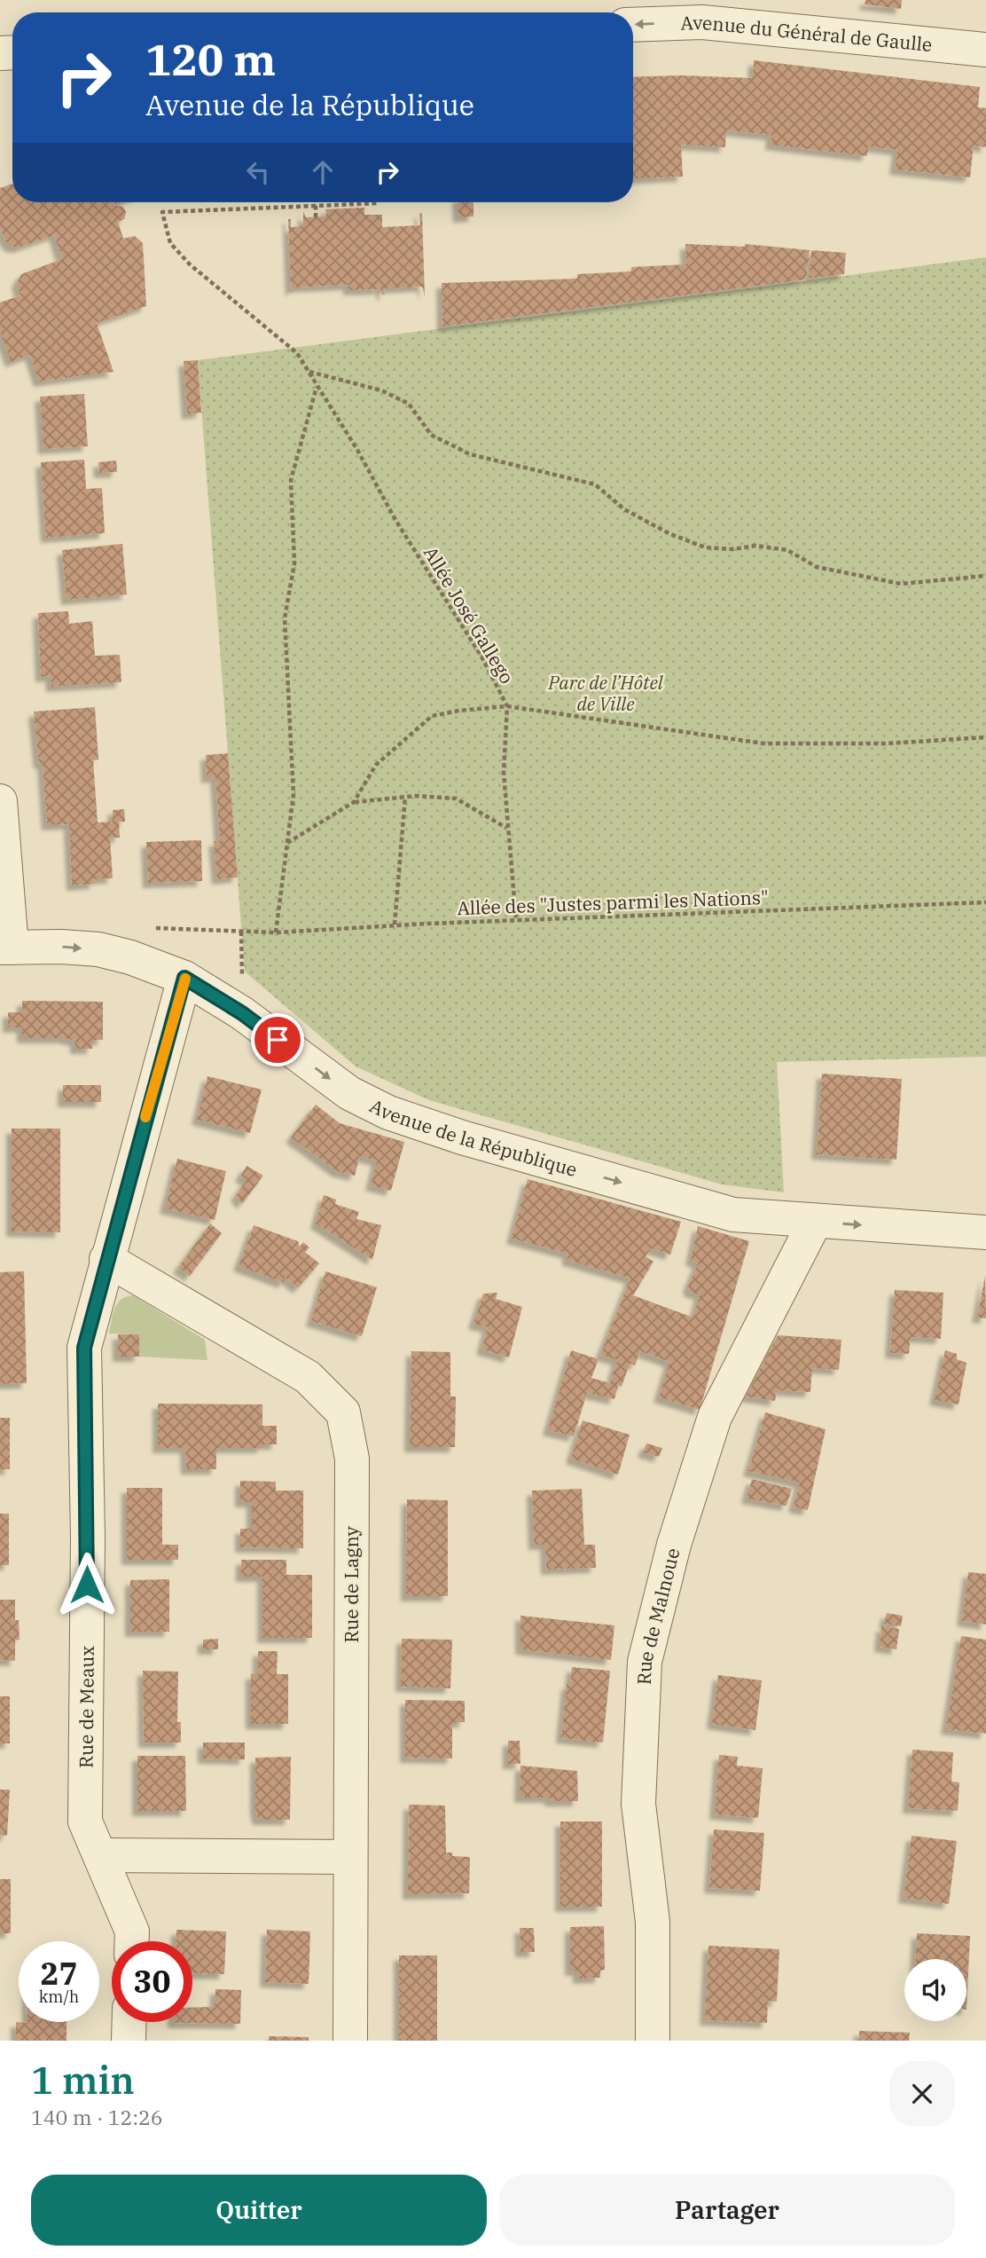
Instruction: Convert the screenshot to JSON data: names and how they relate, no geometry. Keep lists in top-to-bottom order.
{
  "streets": {
    "street": [
      "Avenue du Général de Gaulle",
      "Avenue de la République",
      "Rue de Lagny",
      "Rue de Malnoue",
      "Rue de Meaux"
    ],
    "path": ["Allée José Gallego", "Allée des \"Justes parmi les Nations\""]
  },
  "crossings": [
    ["Allée José Gallego", "Allée des \"Justes parmi les Nations\""],
    ["Avenue de la République", "Rue de Malnoue"],
    ["Avenue de la République", "Rue de Meaux"],
    ["Rue de Lagny", "Rue de Meaux"]
  ],
  "one_way": ["Avenue du Général de Gaulle", "Avenue de la République"],
  "parks": ["Parc de l’Hôtel de Ville"],
  "page": {
    "turn": ["120 m", "Avenue de la République"],
    "speed": "27 km/h",
    "limit": "30",
    "heading": ["1 min", "140 m · 12:26"],
    "buttons": ["Quitter", "Partager"]
  }
}
